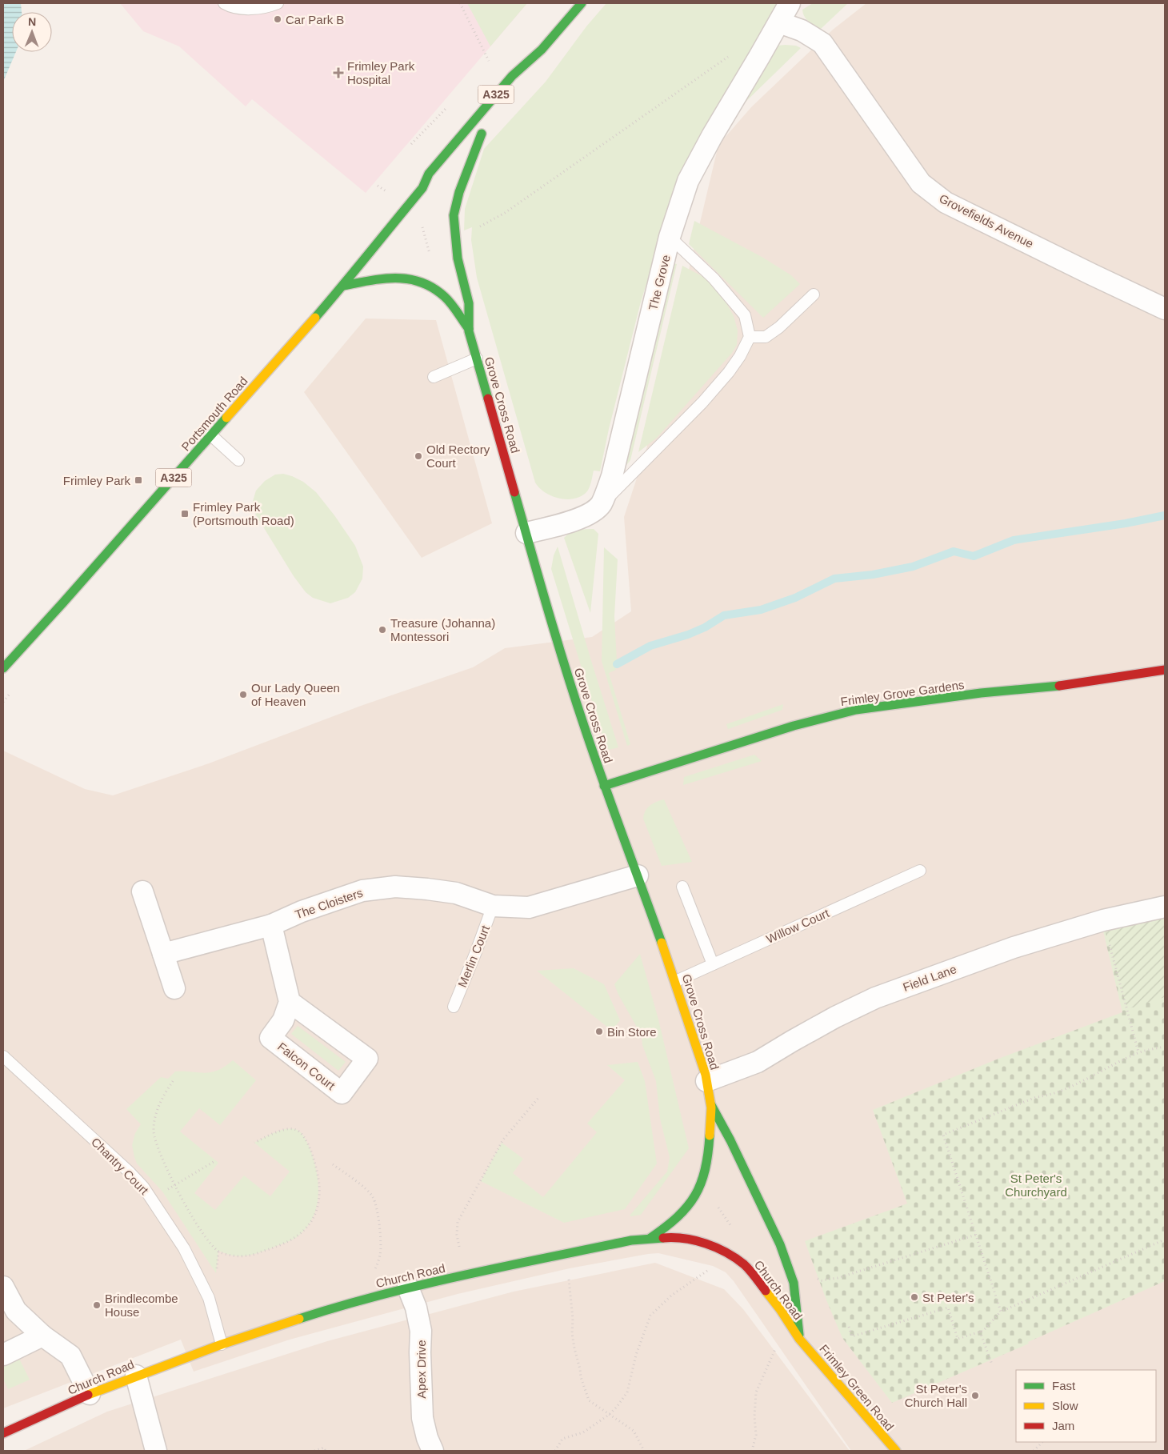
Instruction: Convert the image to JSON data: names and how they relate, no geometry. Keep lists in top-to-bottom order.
{
  "streets": {
    "main road": [
      "A325",
      "Grove Cross Road",
      "Portsmouth Road",
      "Frimley Grove Gardens",
      "Church Road",
      "Frimley Green Road"
    ],
    "street": [
      "Grovefields Avenue",
      "The Grove",
      "The Cloisters",
      "Field Lane",
      "Falcon Court",
      "Apex Drive"
    ],
    "lane": ["Willow Court", "Merlin Court", "Chantry Court"]
  },
  "crossings": [
    ["Grovefields Avenue", "The Grove"],
    ["Grove Cross Road", "Portsmouth Road"],
    ["Grove Cross Road", "Frimley Grove Gardens"],
    ["Grove Cross Road", "The Cloisters"],
    ["Grove Cross Road", "Willow Court"],
    ["Grove Cross Road", "Field Lane"],
    ["Grove Cross Road", "Church Road"],
    ["Grove Cross Road", "Frimley Green Road"],
    ["The Cloisters", "Merlin Court"],
    ["Chantry Court", "Church Road"],
    ["Church Road", "Apex Drive"],
    ["Church Road", "Frimley Green Road"]
  ],
  "parks": ["St Peter's Churchyard"],
  "places": {
    "other": [
      "Car Park B",
      "Old Rectory Court",
      "Treasure (Johanna) Montessori",
      "Our Lady Queen of Heaven",
      "Bin Store",
      "St Peter's",
      "Brindlecombe House",
      "St Peter's Church Hall"
    ],
    "health": ["Frimley Park Hospital"],
    "transit": ["Frimley Park", "Frimley Park (Portsmouth Road)"]
  },
  "legend": ["Fast", "Slow", "Jam"],
  "north": "top"
}
